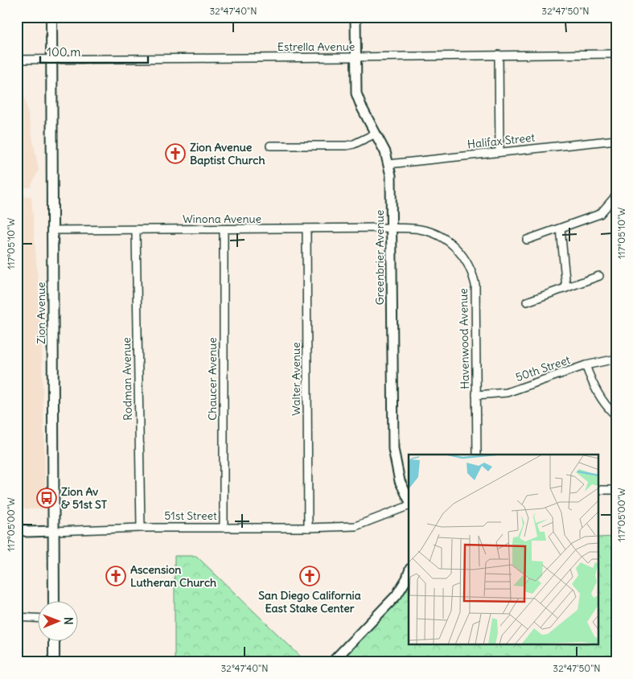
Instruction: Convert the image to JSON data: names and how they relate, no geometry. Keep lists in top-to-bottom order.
{
  "streets": {
    "main road": ["Zion Avenue"],
    "street": [
      "Estrella Avenue",
      "Halifax Street",
      "Winona Avenue",
      "Greenbrier Avenue",
      "Havenwood Avenue",
      "50th Street",
      "Rodman Avenue",
      "Chaucer Avenue",
      "Walter Avenue",
      "51st Street"
    ]
  },
  "crossings": [
    ["Estrella Avenue", "Greenbrier Avenue"],
    ["Estrella Avenue", "Zion Avenue"],
    ["Halifax Street", "Greenbrier Avenue"],
    ["Winona Avenue", "Greenbrier Avenue"],
    ["Winona Avenue", "Zion Avenue"],
    ["Winona Avenue", "Havenwood Avenue"],
    ["Winona Avenue", "Rodman Avenue"],
    ["Winona Avenue", "Chaucer Avenue"],
    ["Winona Avenue", "Walter Avenue"],
    ["Greenbrier Avenue", "Havenwood Avenue"],
    ["Zion Avenue", "51st Street"],
    ["Havenwood Avenue", "50th Street"],
    ["Rodman Avenue", "51st Street"],
    ["Chaucer Avenue", "51st Street"],
    ["Walter Avenue", "51st Street"]
  ],
  "places": {
    "church": ["Zion Avenue Baptist Church", "Ascension Lutheran Church", "San Diego California East Stake Center"],
    "bus stop": ["Zion Av & 51st ST"]
  },
  "scale_bar": "100 m",
  "north": "right",
  "coordinates": [
    "32°47'40\"N",
    "32°47'50\"N",
    "117°05'10\"W",
    "117°05'00\"W"
  ]
}
